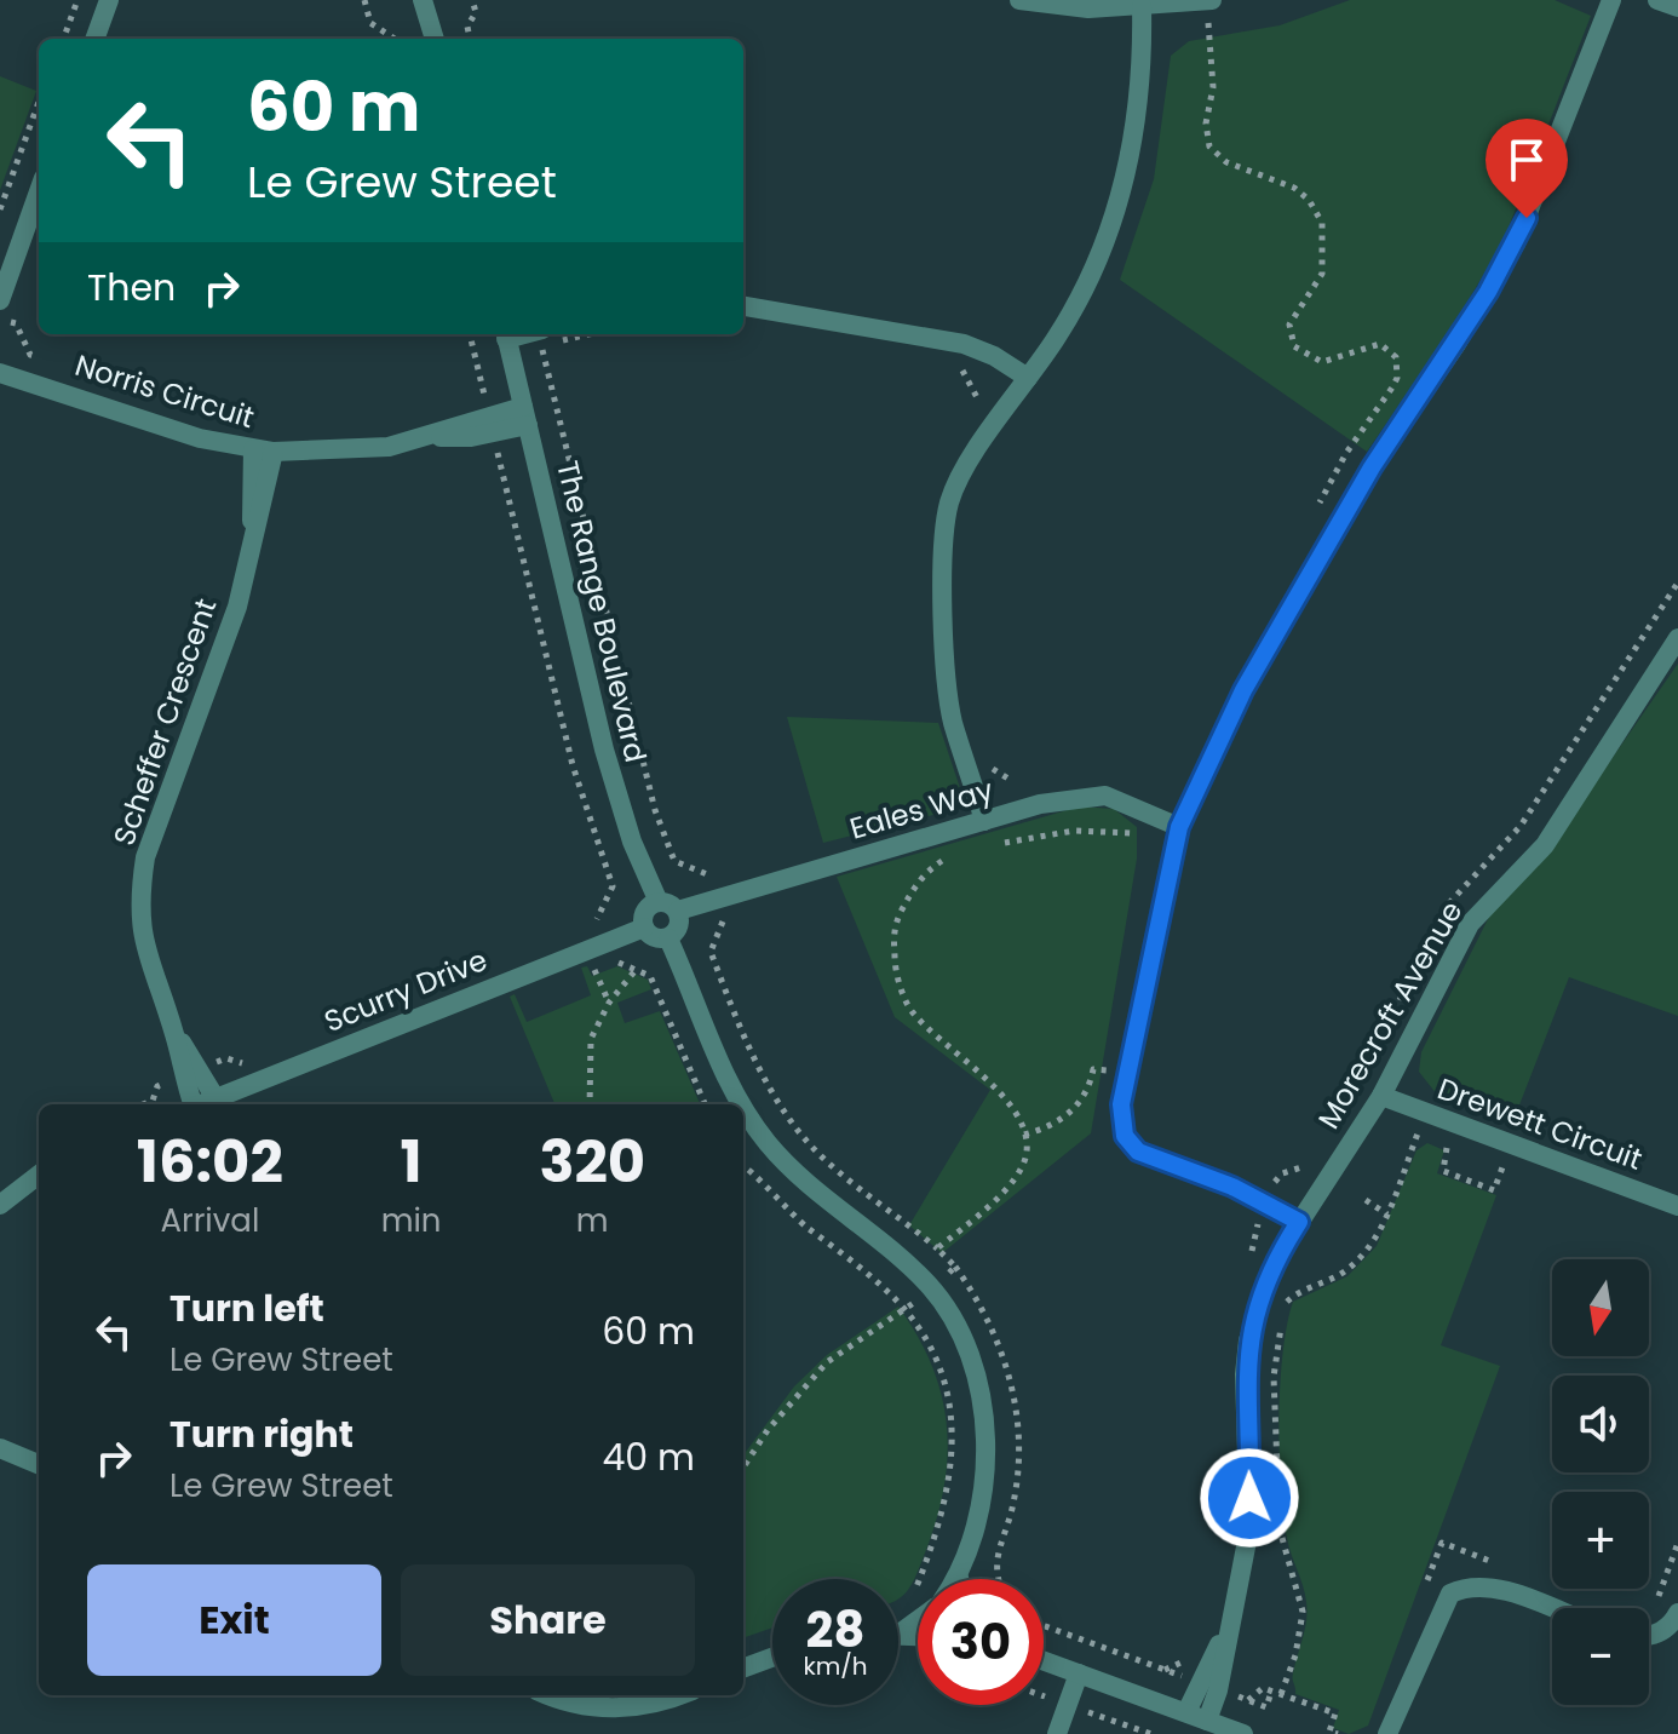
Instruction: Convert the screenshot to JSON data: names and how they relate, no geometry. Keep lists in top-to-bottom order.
{
  "streets": {
    "street": [
      "Norris Circuit",
      "The Range Boulevard",
      "Scheffer Crescent",
      "Eales Way",
      "Scurry Drive",
      "Morecroft Avenue",
      "Drewett Circuit"
    ]
  },
  "crossings": [
    ["Norris Circuit", "The Range Boulevard"],
    ["Norris Circuit", "Scheffer Crescent"],
    ["The Range Boulevard", "Eales Way"],
    ["The Range Boulevard", "Scurry Drive"],
    ["Scheffer Crescent", "Scurry Drive"],
    ["Eales Way", "Scurry Drive"],
    ["Morecroft Avenue", "Drewett Circuit"]
  ],
  "north": "bottom",
  "page": {
    "turn": ["60 m", "Le Grew Street"],
    "then": "Then",
    "eta": [
      "16:02",
      "Arrival",
      "1",
      "min",
      "320",
      "m"
    ],
    "map_buttons": ["+", "−"],
    "list": [
      {
        "name": "Turn left",
        "note": "Le Grew Street",
        "value": "60 m"
      },
      {
        "name": "Turn right",
        "note": "Le Grew Street",
        "value": "40 m"
      }
    ],
    "buttons": ["Exit", "Share"],
    "speed": "28 km/h",
    "limit": "30"
  }
}
